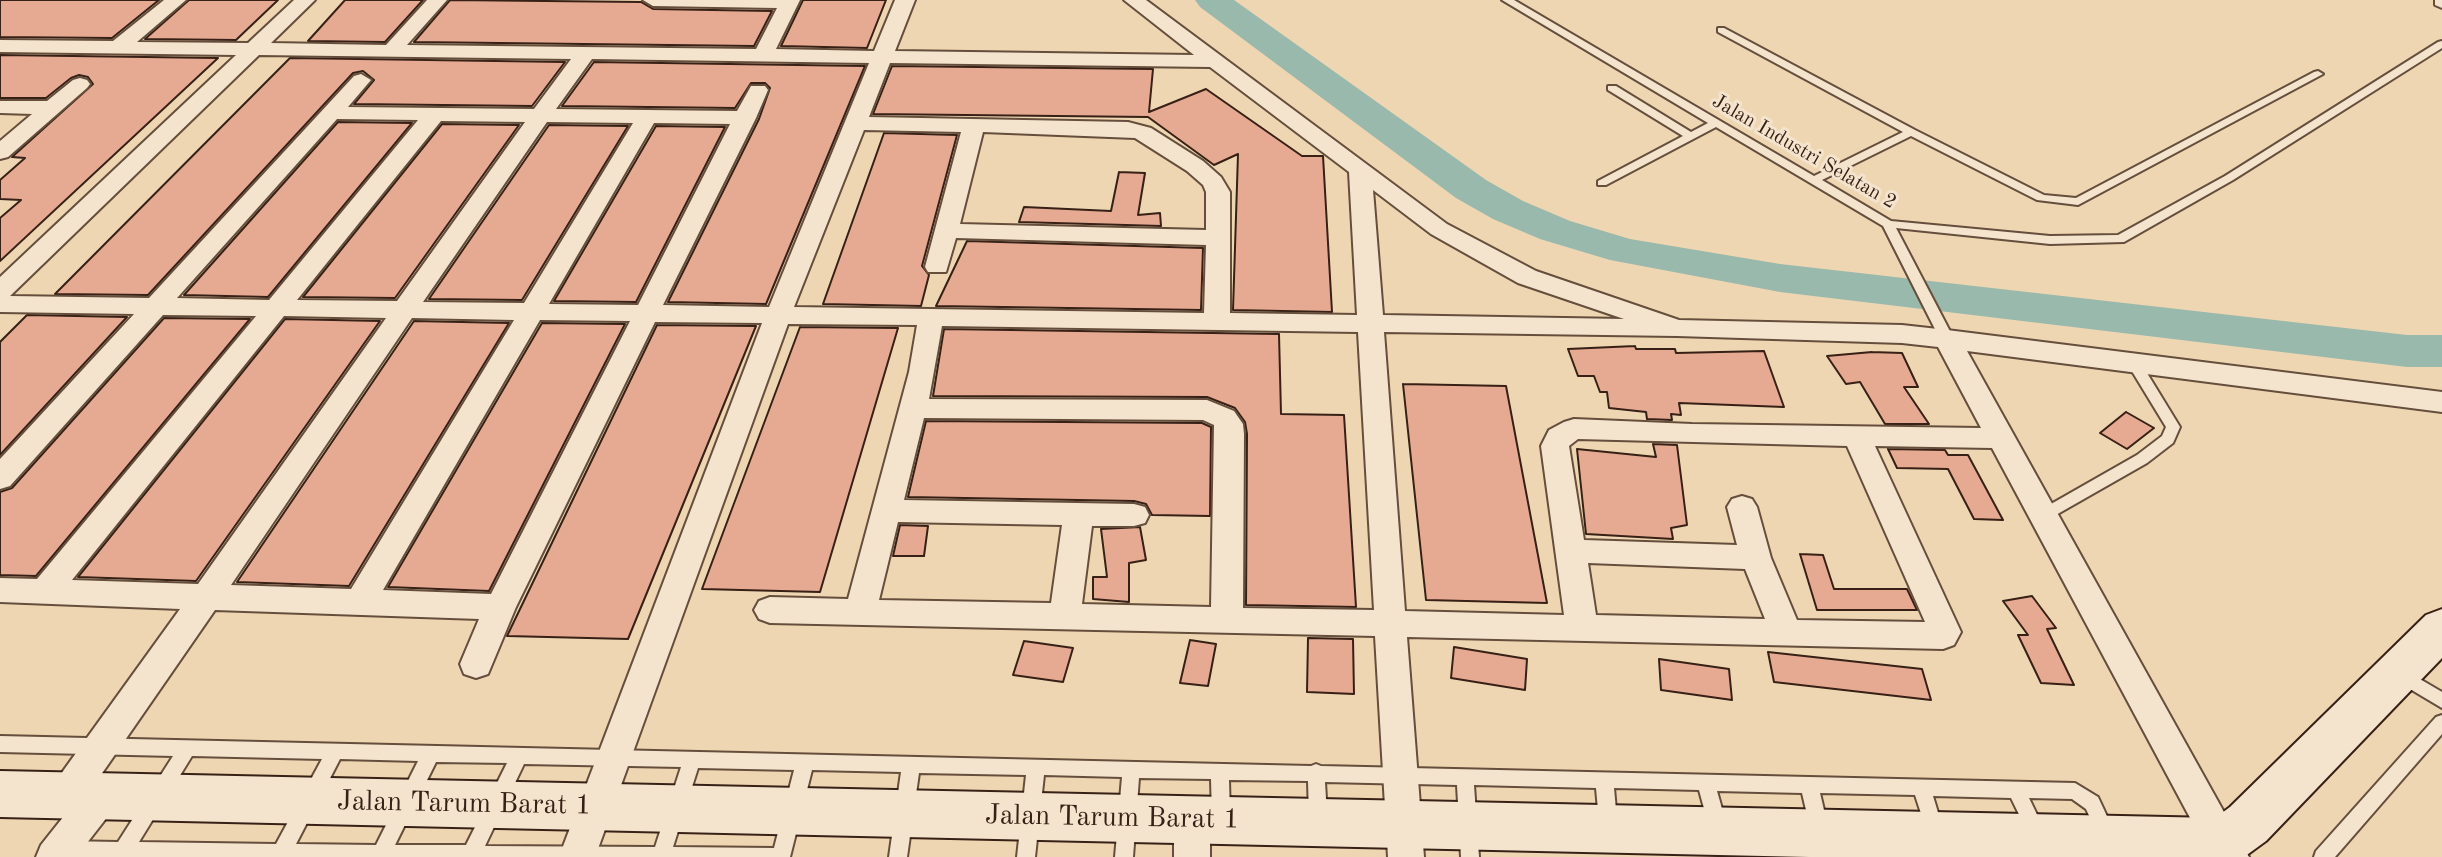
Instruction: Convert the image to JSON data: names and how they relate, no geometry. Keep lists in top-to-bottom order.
{
  "streets": {
    "street": ["Jalan Tarum Barat 1"],
    "lane": ["Jalan Industri Selatan 2"]
  }
}
